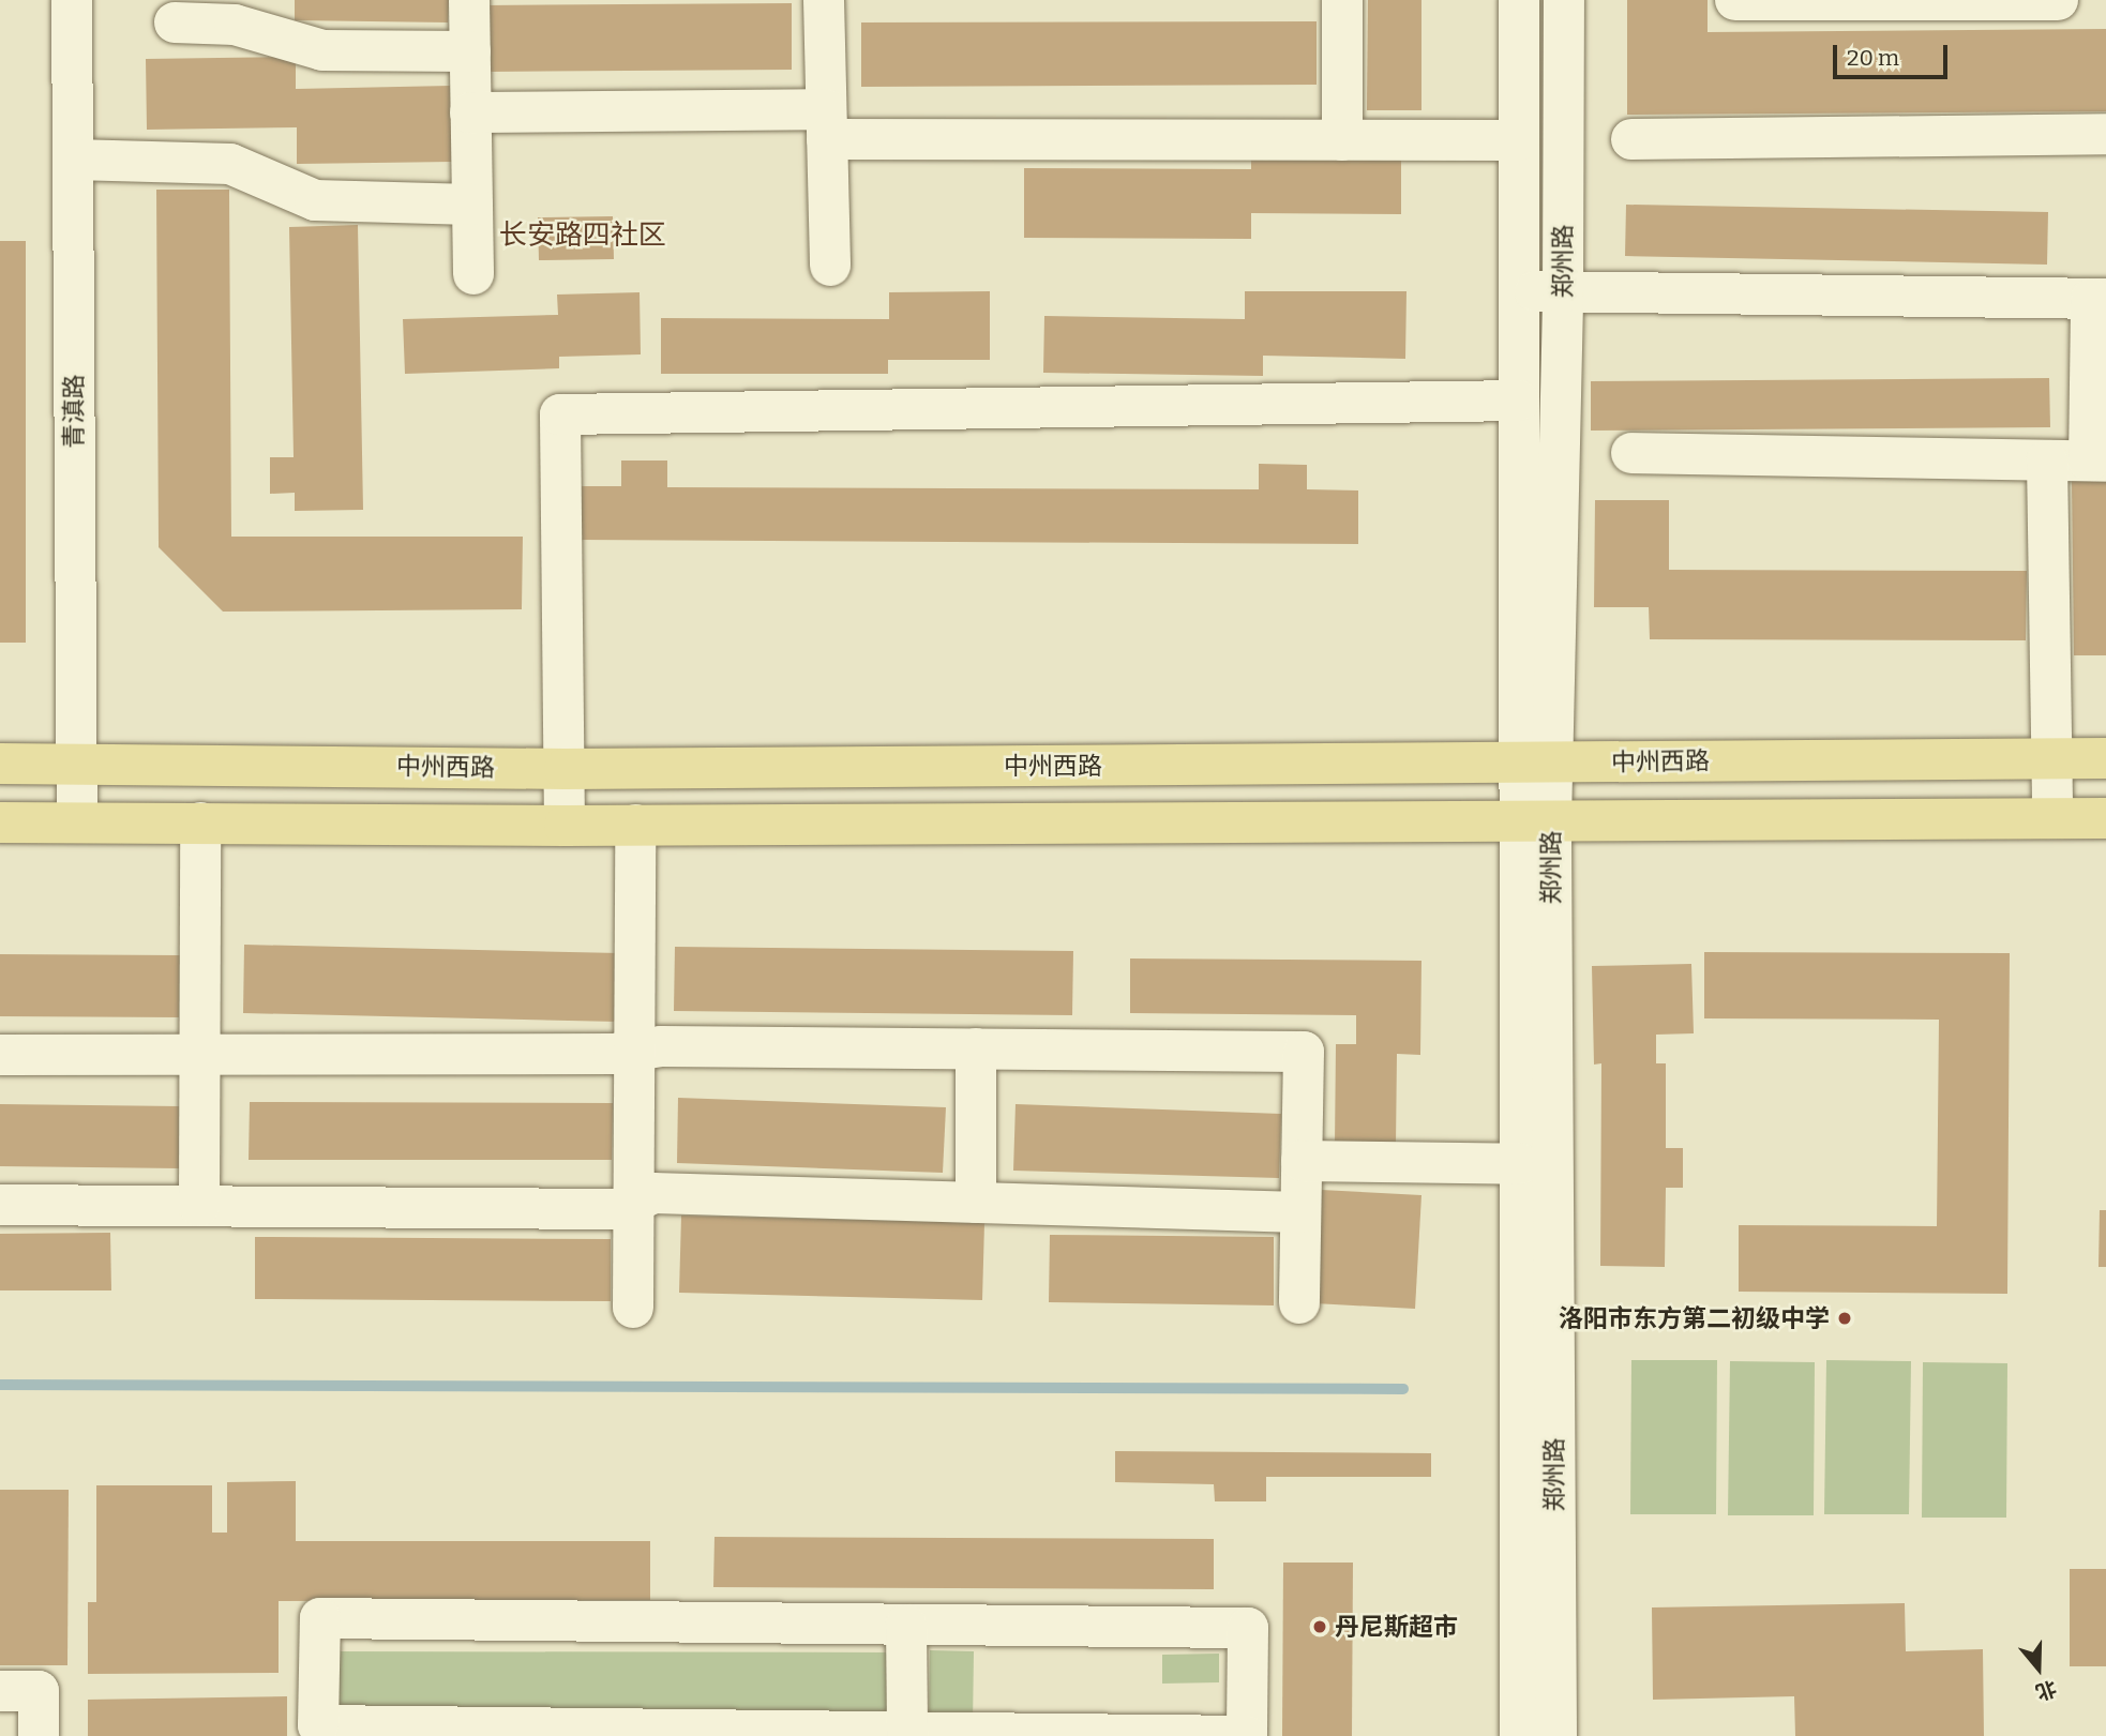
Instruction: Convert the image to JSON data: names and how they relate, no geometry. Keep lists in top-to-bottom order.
{
  "streets": {
    "main road": ["中州西路"],
    "street": ["郑州路", "青滇路"]
  },
  "crossings": [
    ["郑州路", "中州西路"],
    ["青滇路", "中州西路"]
  ],
  "districts": ["长安路四社区"],
  "places": ["洛阳市东方第二初级中学", "丹尼斯超市"],
  "scale_bar": "20 m",
  "north": "bottom"
}
